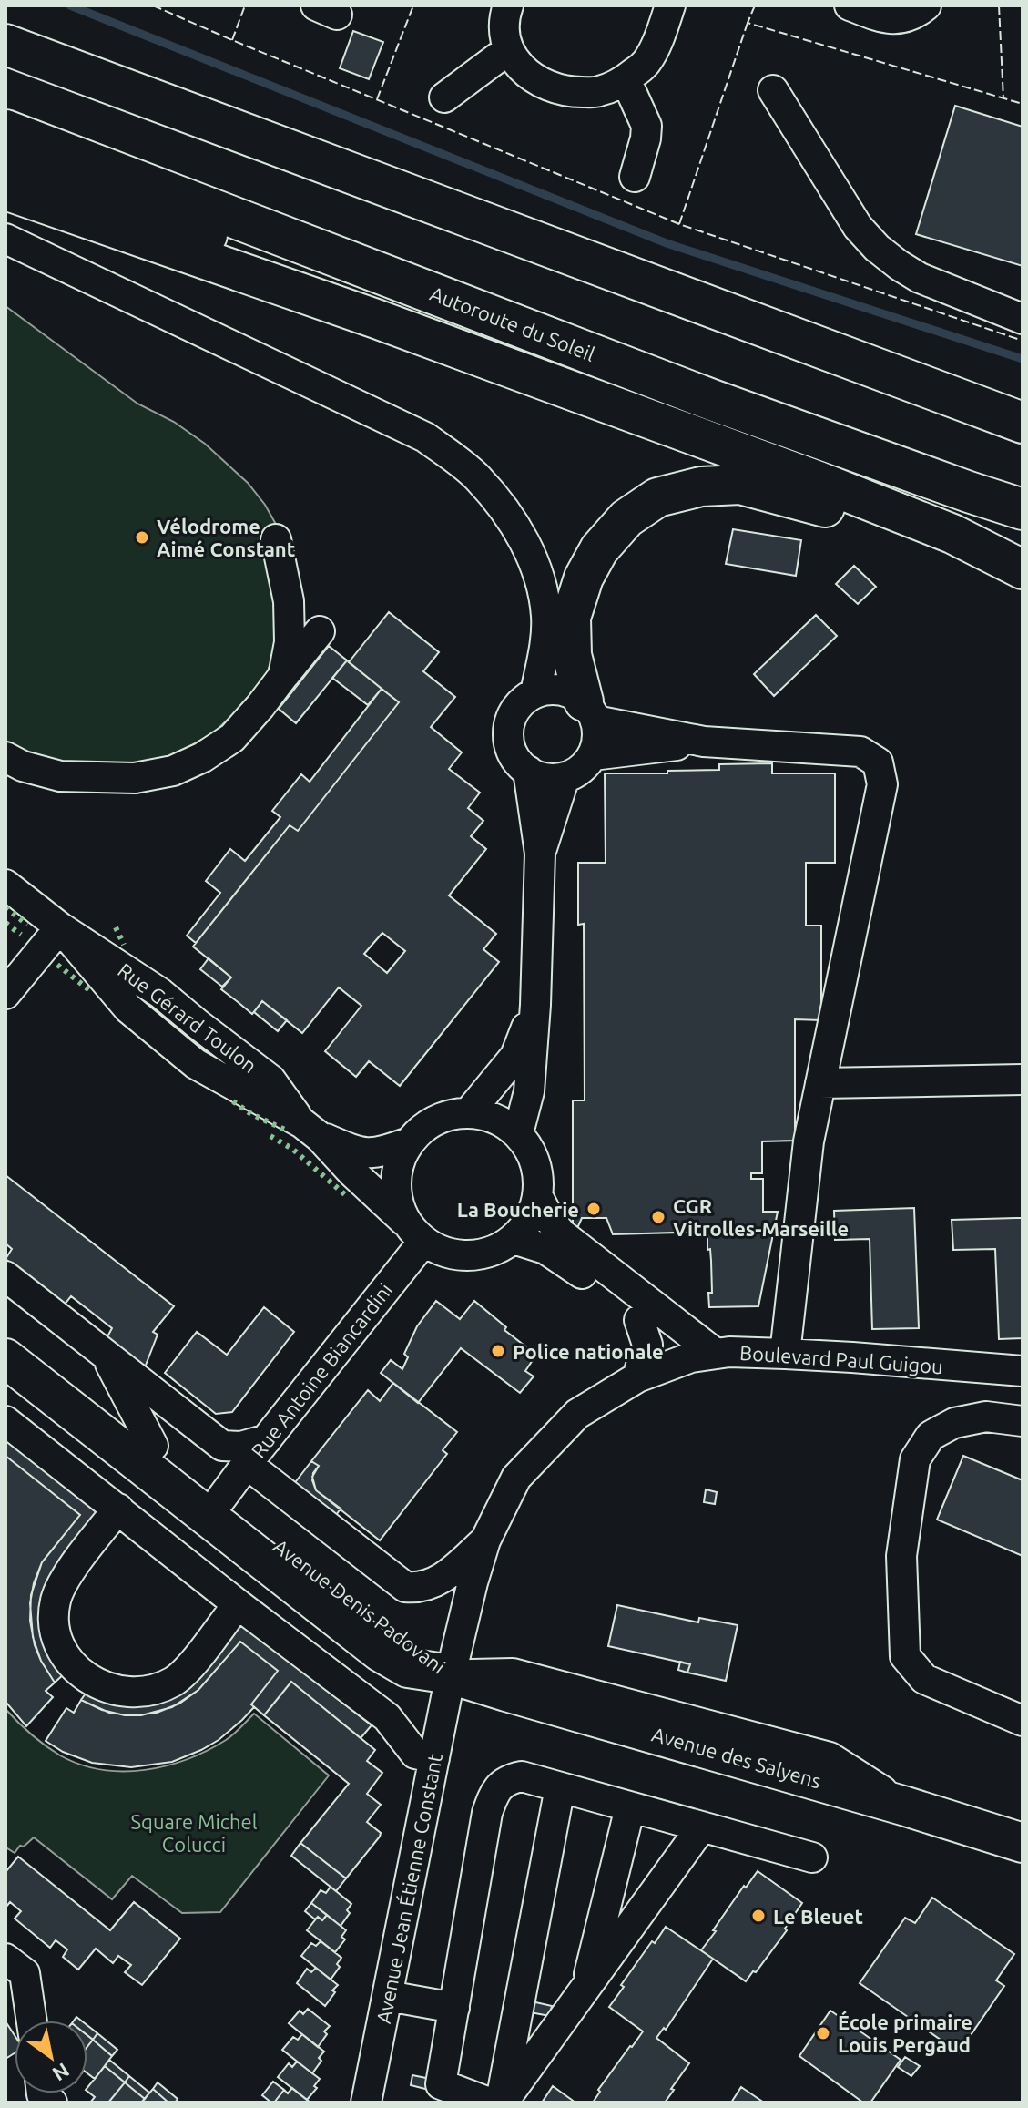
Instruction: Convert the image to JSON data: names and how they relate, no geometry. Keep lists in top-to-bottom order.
{
  "streets": {
    "highway": ["Autoroute du Soleil"],
    "main road": ["Avenue Denis Padovani", "Avenue des Salyens"],
    "street": [
      "Rue Gérard Toulon",
      "Boulevard Paul Guigou",
      "Rue Antoine Biancardini",
      "Avenue Jean Étienne Constant"
    ]
  },
  "crossings": [
    ["Rue Gérard Toulon", "Rue Antoine Biancardini"],
    ["Boulevard Paul Guigou", "Avenue Denis Padovani"],
    ["Boulevard Paul Guigou", "Avenue des Salyens"],
    ["Boulevard Paul Guigou", "Avenue Jean Étienne Constant"],
    ["Rue Antoine Biancardini", "Avenue Denis Padovani"],
    ["Avenue Denis Padovani", "Avenue des Salyens"],
    ["Avenue Denis Padovani", "Avenue Jean Étienne Constant"],
    ["Avenue des Salyens", "Avenue Jean Étienne Constant"]
  ],
  "parks": ["Square Michel Colucci"],
  "places": [
    "Vélodrome Aimé Constant",
    "La Boucherie",
    "CGR Vitrolles-Marseille",
    "Police nationale",
    "Le Bleuet",
    "École primaire Louis Pergaud"
  ],
  "north": "bottom right"
}
